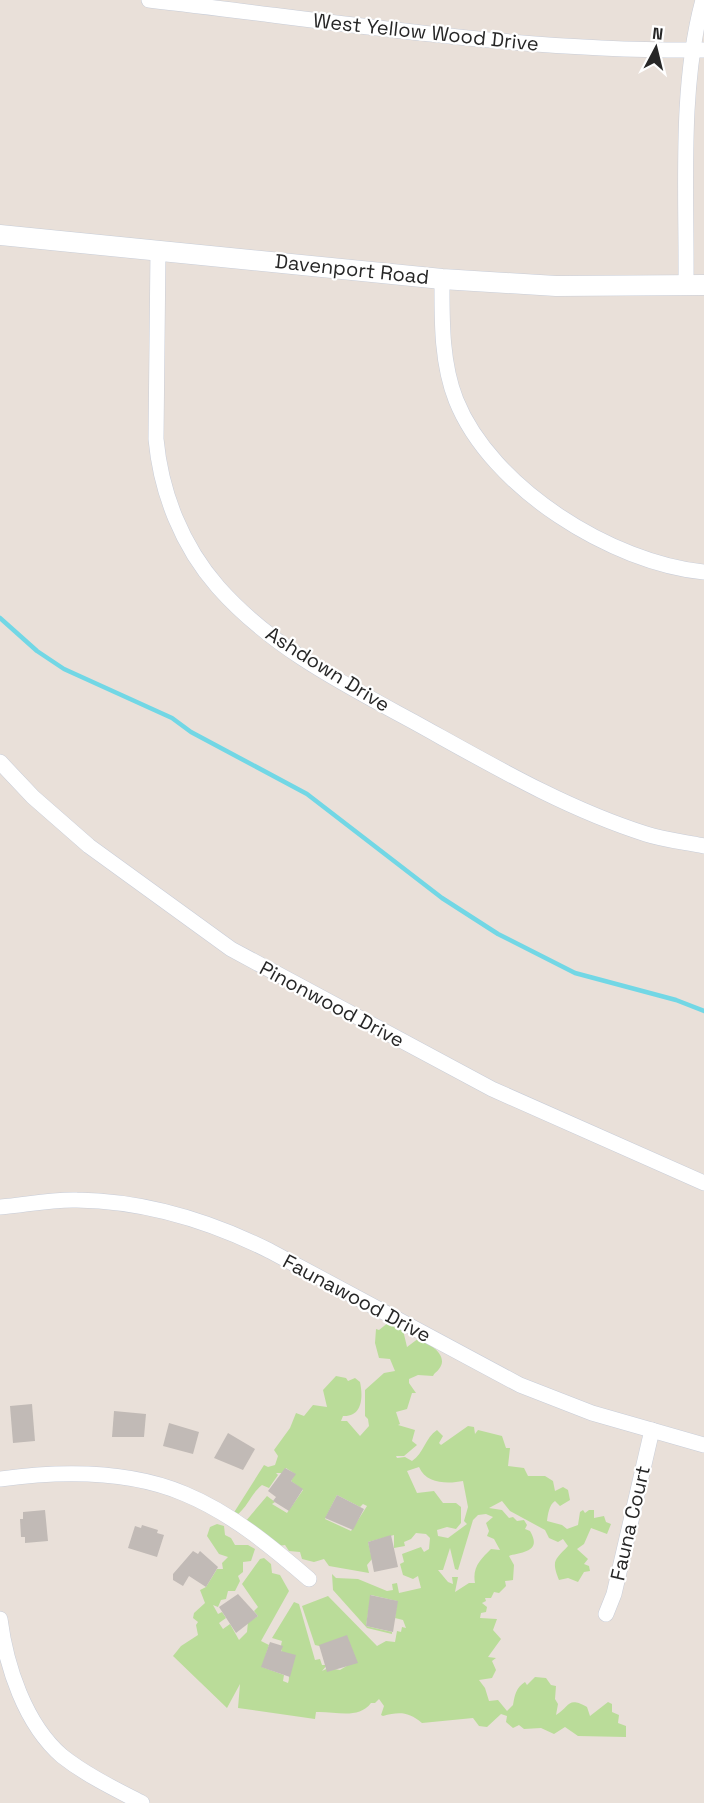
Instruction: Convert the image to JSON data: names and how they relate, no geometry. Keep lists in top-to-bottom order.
{
  "streets": {
    "street": [
      "West Yellow Wood Drive",
      "Davenport Road",
      "Ashdown Drive",
      "Pinonwood Drive",
      "Faunawood Drive",
      "Fauna Court"
    ]
  },
  "crossings": [
    ["Davenport Road", "Ashdown Drive"],
    ["Faunawood Drive", "Fauna Court"]
  ],
  "north": "top"
}
